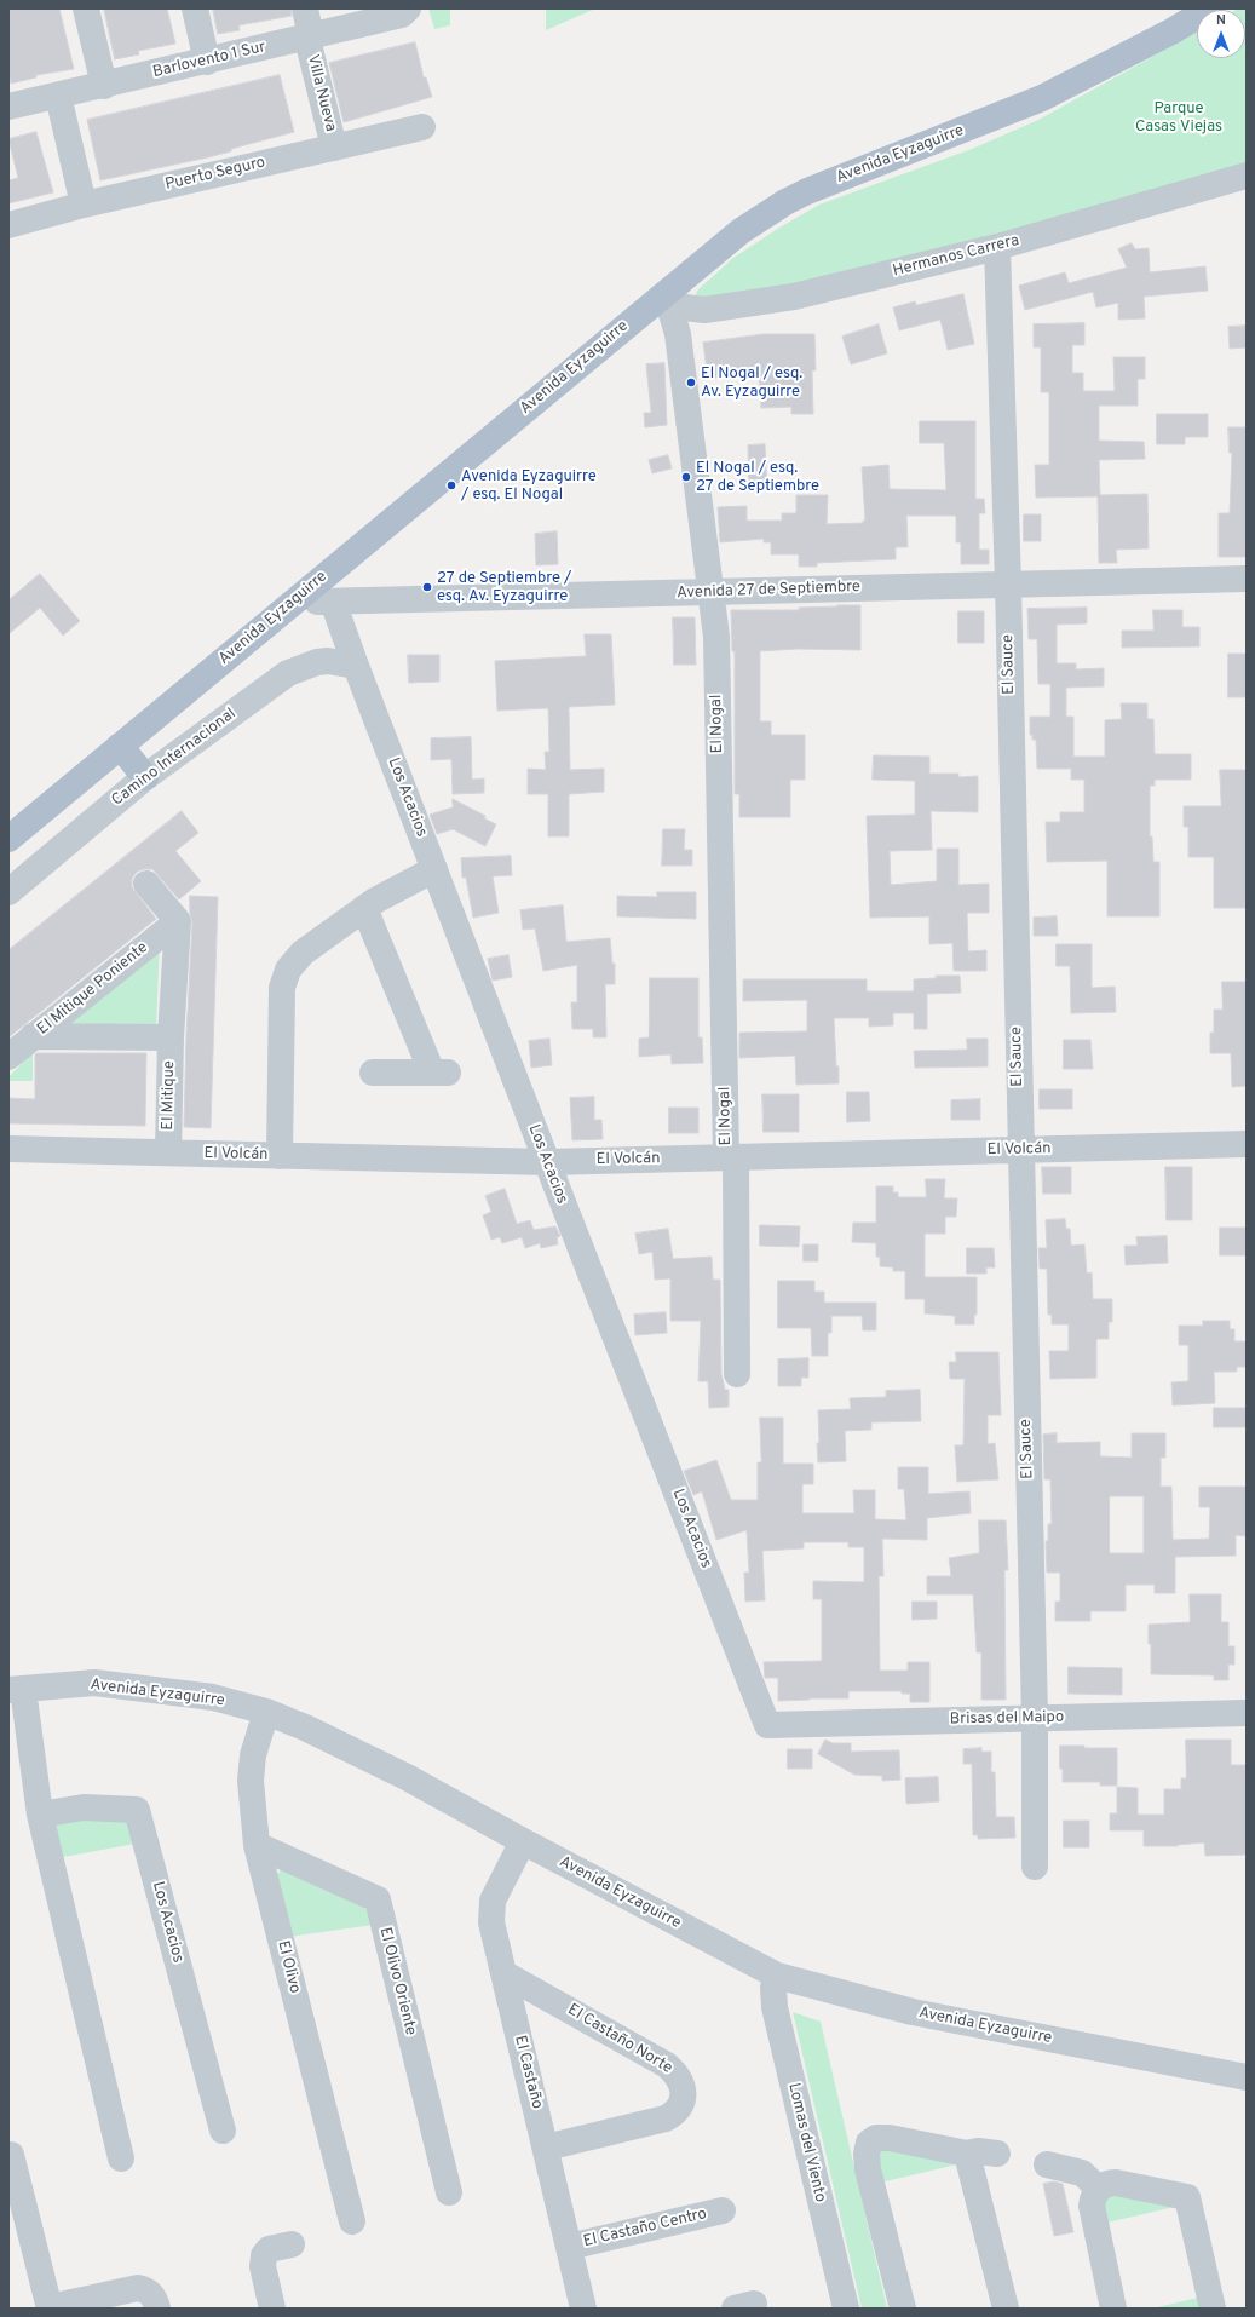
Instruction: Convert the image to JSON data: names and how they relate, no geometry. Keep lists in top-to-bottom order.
{
  "streets": {
    "main road": ["Avenida Eyzaguirre"],
    "street": [
      "Barlovento 1 Sur",
      "Villa Nueva",
      "Puerto Seguro",
      "Hermanos Carrera",
      "Avenida 27 de Septiembre",
      "El Sauce",
      "El Nogal",
      "Camino Internacional",
      "Los Acacios",
      "El Mitique Poniente",
      "El Mitique",
      "El Volcán",
      "Brisas del Maipo",
      "El Olivo",
      "El Olivo Oriente",
      "El Castaño Norte",
      "El Castaño",
      "Lomas del Viento",
      "El Castaño Centro"
    ]
  },
  "crossings": [
    ["Barlovento 1 Sur", "Villa Nueva"],
    ["Villa Nueva", "Puerto Seguro"],
    ["Avenida Eyzaguirre", "Hermanos Carrera"],
    ["Avenida Eyzaguirre", "Avenida 27 de Septiembre"],
    ["Avenida Eyzaguirre", "El Nogal"],
    ["Avenida Eyzaguirre", "El Olivo"],
    ["Avenida Eyzaguirre", "El Castaño"],
    ["Avenida Eyzaguirre", "Lomas del Viento"],
    ["Hermanos Carrera", "El Sauce"],
    ["Hermanos Carrera", "El Nogal"],
    ["Avenida 27 de Septiembre", "El Sauce"],
    ["Avenida 27 de Septiembre", "El Nogal"],
    ["Avenida 27 de Septiembre", "Los Acacios"],
    ["El Sauce", "El Volcán"],
    ["El Sauce", "Brisas del Maipo"],
    ["El Nogal", "El Volcán"],
    ["Camino Internacional", "Los Acacios"],
    ["Los Acacios", "El Volcán"],
    ["Los Acacios", "Brisas del Maipo"],
    ["El Mitique Poniente", "El Mitique"],
    ["El Mitique", "El Volcán"],
    ["El Olivo", "El Olivo Oriente"],
    ["El Castaño Norte", "El Castaño"],
    ["El Castaño", "El Castaño Centro"]
  ],
  "parks": ["Parque Casas Viejas"],
  "places": [
    "El Nogal / esq. Av. Eyzaguirre",
    "El Nogal / esq. 27 de Septiembre",
    "Avenida Eyzaguirre / esq. El Nogal",
    "27 de Septiembre / esq. Av. Eyzaguirre"
  ],
  "north": "top"
}
